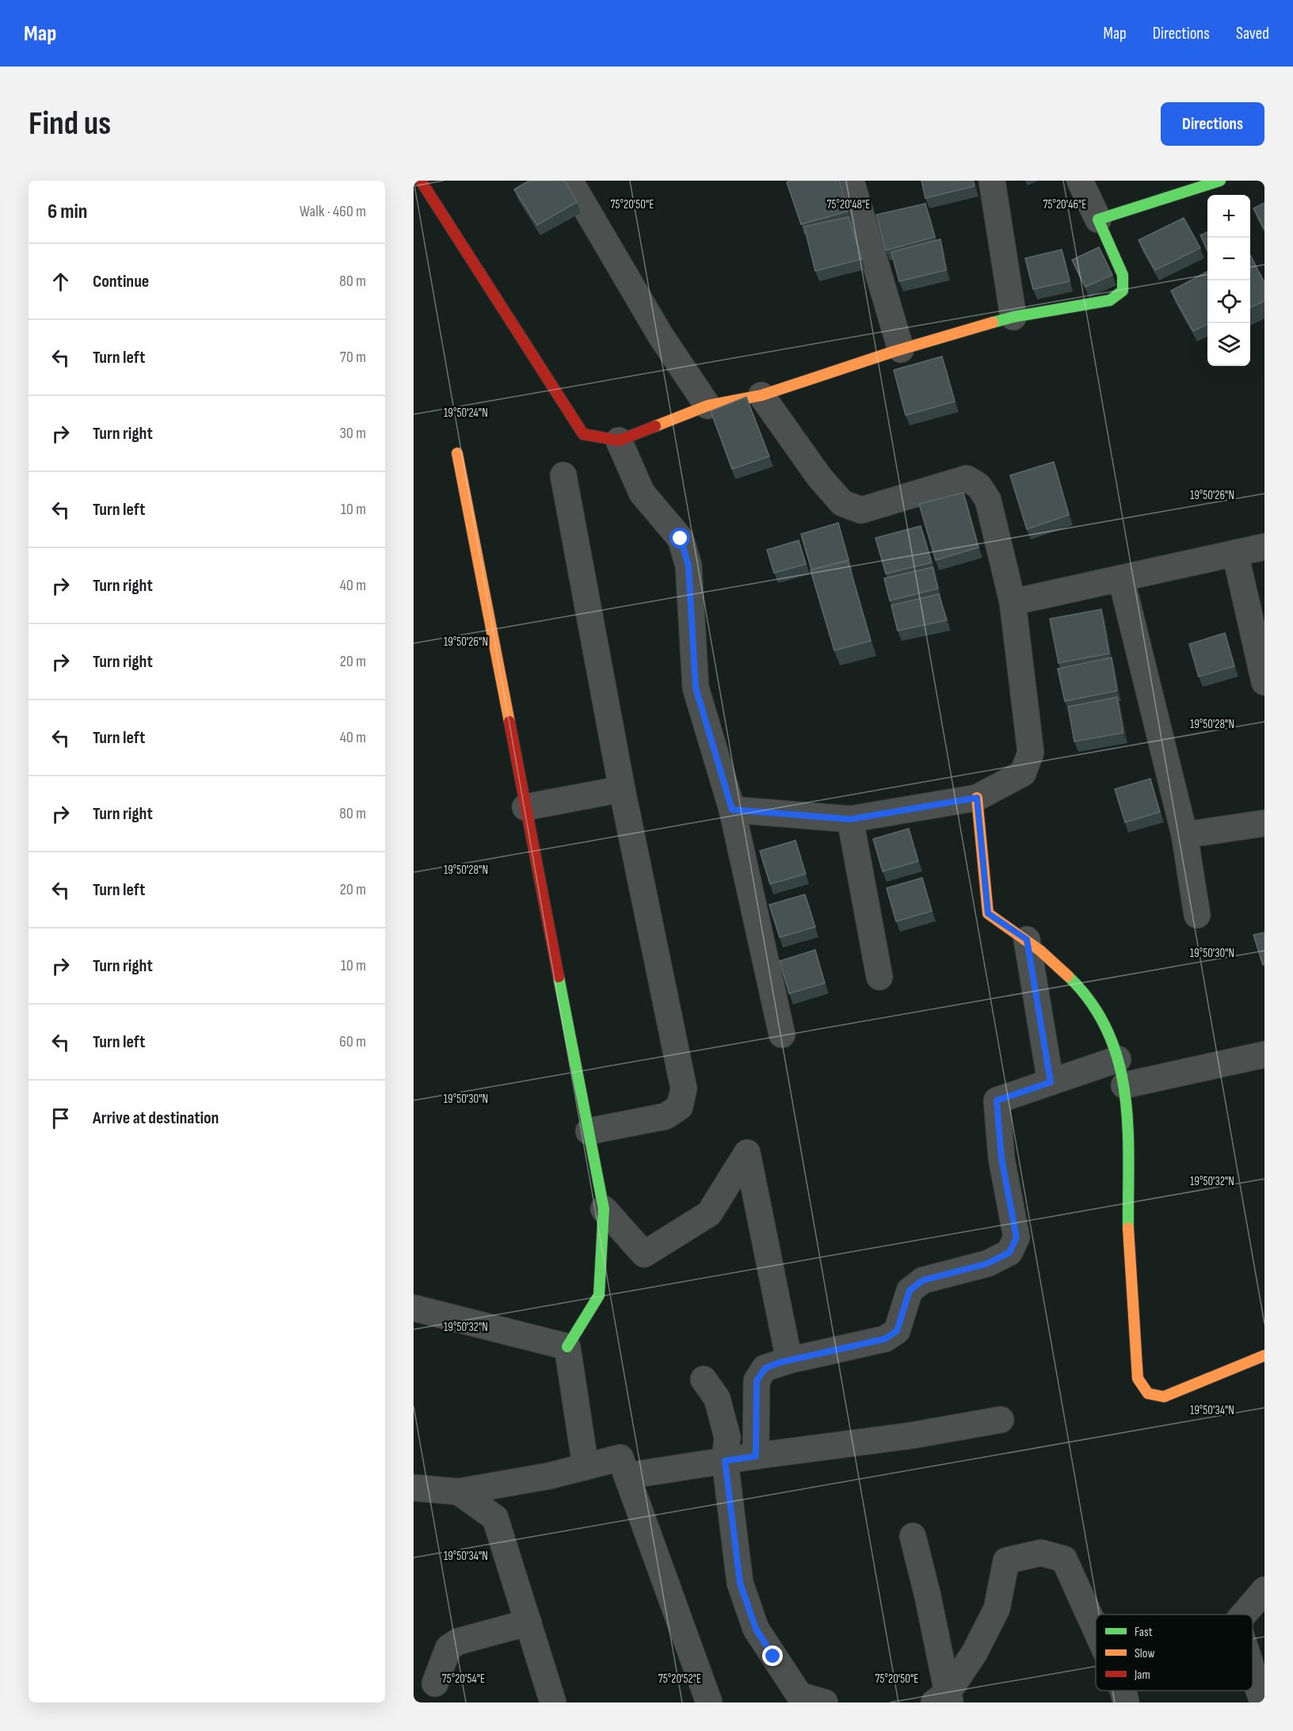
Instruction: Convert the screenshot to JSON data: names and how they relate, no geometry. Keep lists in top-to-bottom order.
{
  "legend": ["Fast", "Slow", "Jam"],
  "page": {
    "header": "Map",
    "nav": ["Map", "Directions", "Saved"],
    "buttons": "Directions",
    "title": "Find us",
    "heading": ["6 min", "Walk · 460 m"],
    "map_buttons": ["+", "−"],
    "list": [
      ["Continue", "80 m"],
      ["Turn left", "70 m"],
      ["Turn right", "30 m"],
      ["Turn left", "10 m"],
      ["Turn right", "40 m"],
      ["Turn right", "20 m"],
      ["Turn left", "40 m"],
      ["Turn right", "80 m"],
      ["Turn left", "20 m"],
      ["Turn right", "10 m"],
      ["Turn left", "60 m"],
      "Arrive at destination"
    ]
  },
  "coordinates": [
    "75°20'50\"E",
    "75°20'48\"E",
    "75°20'46\"E",
    "19°50'24\"N",
    "19°50'26\"N",
    "19°50'28\"N",
    "19°50'30\"N",
    "19°50'32\"N",
    "19°50'34\"N",
    "75°20'54\"E",
    "75°20'52\"E"
  ]
}
